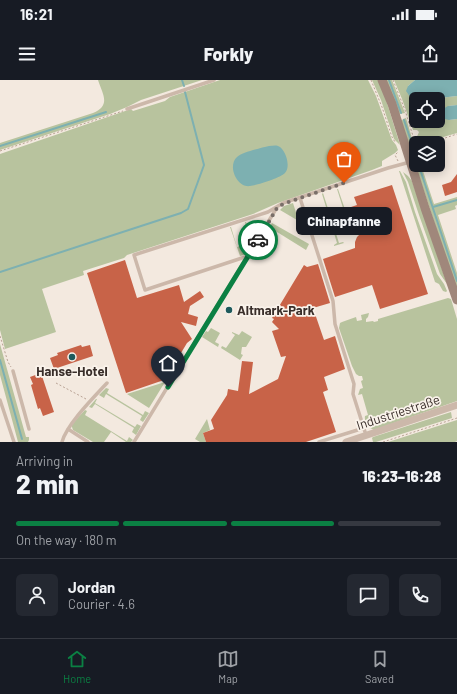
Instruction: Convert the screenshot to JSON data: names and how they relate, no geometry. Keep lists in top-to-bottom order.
{
  "streets": {
    "street": ["Industriestraße"]
  },
  "places": ["Chinapfanne", "Altmark-Park", "Hanse-Hotel"],
  "page": {
    "status": "16:21",
    "header": "Forkly",
    "bubble": "Chinapfanne",
    "heading": ["2 min", "Arriving in", "16:23–16:28"],
    "panel": ["Jordan", "Courier · 4.6"],
    "bar": "On the way · 180 m",
    "tabs": ["Home", "Map", "Saved"]
  }
}
